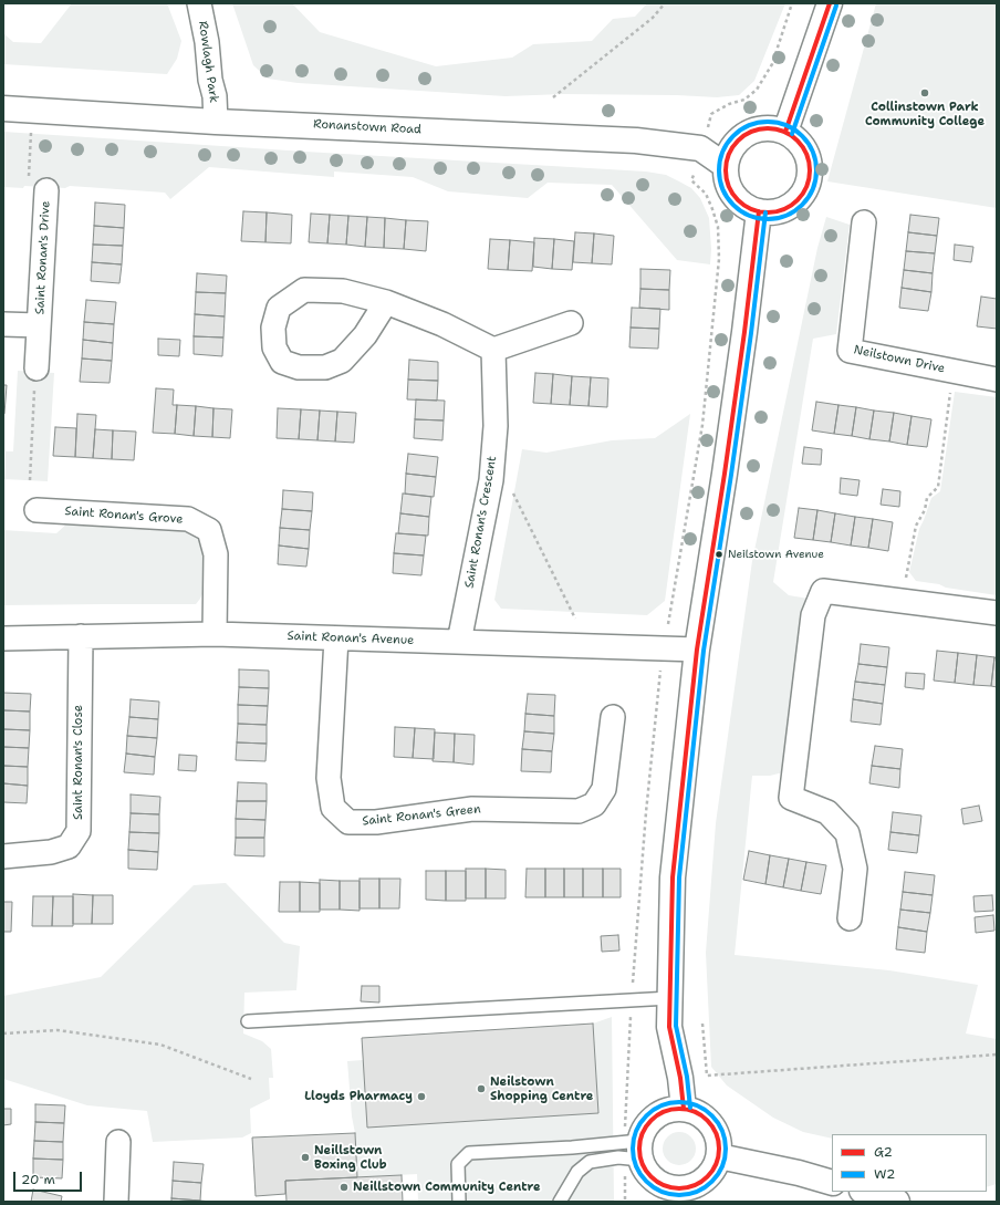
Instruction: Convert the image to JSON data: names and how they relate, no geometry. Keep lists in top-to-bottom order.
{
  "streets": {
    "street": [
      "Rowlagh Park",
      "Ronanstown Road",
      "Saint Ronan's Drive",
      "Neilstown Drive",
      "Saint Ronan's Grove",
      "Saint Ronan's Crescent",
      "Saint Ronan's Avenue",
      "Saint Ronan's Close",
      "Saint Ronan's Green"
    ]
  },
  "crossings": [
    ["Rowlagh Park", "Ronanstown Road"],
    ["Saint Ronan's Grove", "Saint Ronan's Avenue"],
    ["Saint Ronan's Crescent", "Saint Ronan's Avenue"],
    ["Saint Ronan's Avenue", "Saint Ronan's Close"],
    ["Saint Ronan's Avenue", "Saint Ronan's Green"]
  ],
  "places": [
    "Collinstown Park Community College",
    "Neilstown Avenue",
    "Neilstown Shopping Centre",
    "Lloyds Pharmacy",
    "Neillstown Boxing Club",
    "Neillstown Community Centre"
  ],
  "lines": ["transit line G2", "transit line W2"],
  "legend": ["G2", "W2"],
  "scale_bar": "20 m"
}
